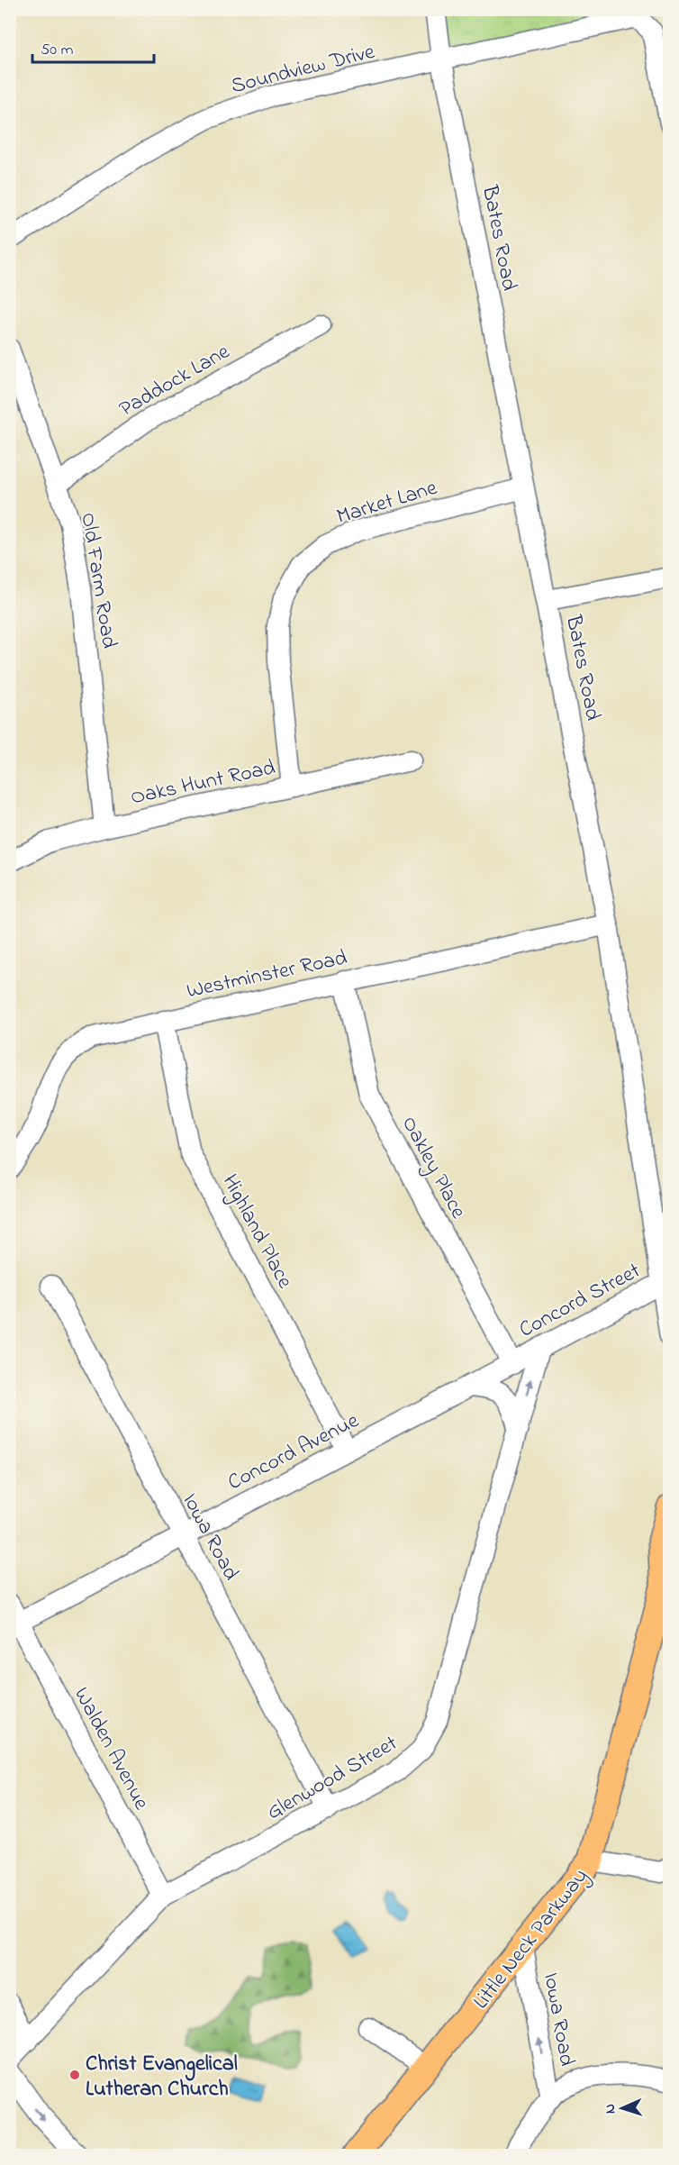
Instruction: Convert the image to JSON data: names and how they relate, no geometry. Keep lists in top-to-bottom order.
{
  "streets": {
    "main road": ["Little Neck Parkway"],
    "street": [
      "Soundview Drive",
      "Bates Road",
      "Paddock Lane",
      "Market Lane",
      "Old Farm Road",
      "Oaks Hunt Road",
      "Westminster Road",
      "Oakley Place",
      "Highland Place",
      "Concord Street",
      "Concord Avenue",
      "Iowa Road",
      "Walden Avenue",
      "Glenwood Street"
    ]
  },
  "crossings": [
    ["Soundview Drive", "Bates Road"],
    ["Bates Road", "Market Lane"],
    ["Bates Road", "Westminster Road"],
    ["Bates Road", "Concord Street"],
    ["Paddock Lane", "Old Farm Road"],
    ["Market Lane", "Oaks Hunt Road"],
    ["Old Farm Road", "Oaks Hunt Road"],
    ["Westminster Road", "Oakley Place"],
    ["Westminster Road", "Highland Place"],
    ["Oakley Place", "Concord Street"],
    ["Oakley Place", "Concord Avenue"],
    ["Highland Place", "Concord Avenue"],
    ["Concord Street", "Concord Avenue"],
    ["Concord Street", "Glenwood Street"],
    ["Concord Avenue", "Iowa Road"],
    ["Concord Avenue", "Walden Avenue"],
    ["Iowa Road", "Glenwood Street"],
    ["Iowa Road", "Little Neck Parkway"],
    ["Walden Avenue", "Glenwood Street"]
  ],
  "places": ["Christ Evangelical Lutheran Church"],
  "scale_bar": "50 m",
  "north": "left"
}
